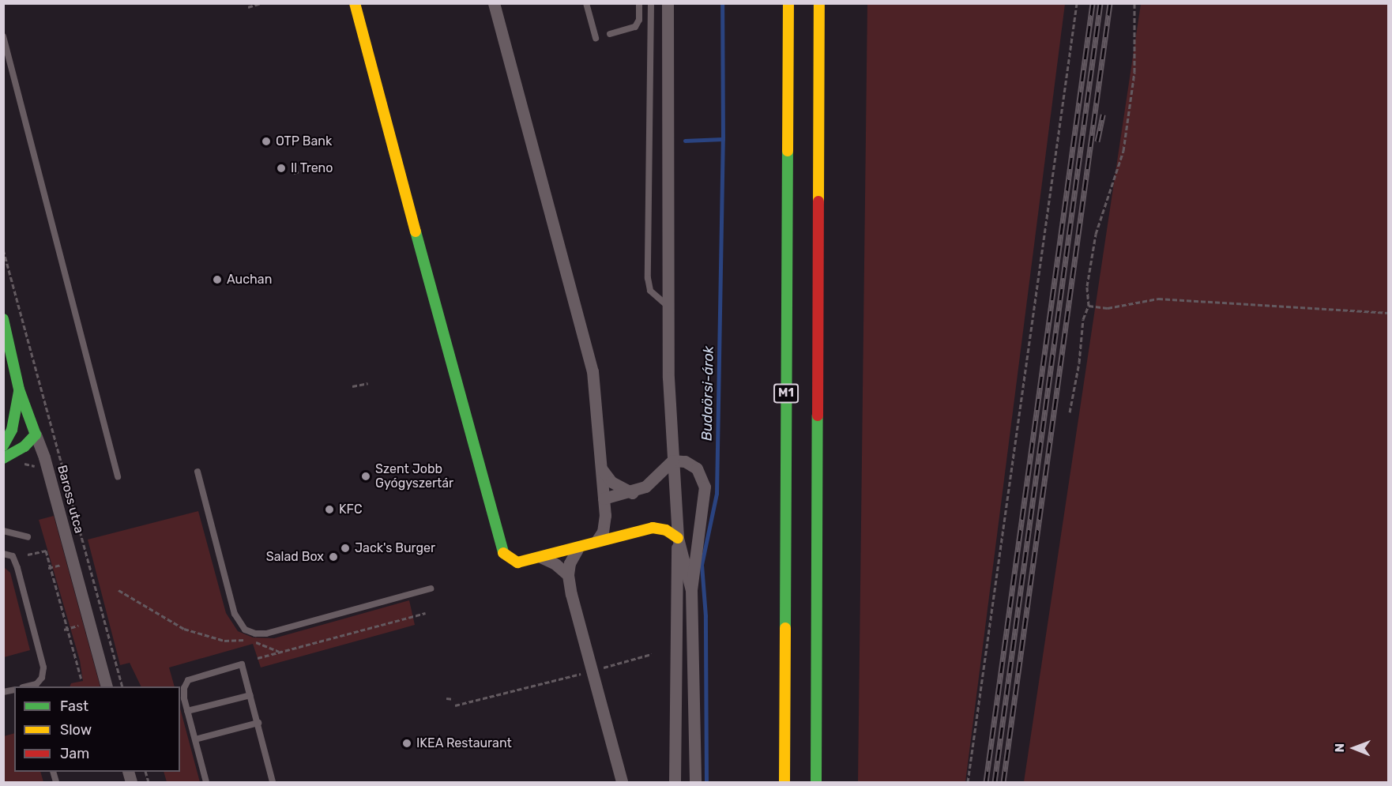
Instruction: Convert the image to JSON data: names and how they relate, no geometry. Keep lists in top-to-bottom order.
{
  "streets": {
    "main road": ["M1", "Baross utca"]
  },
  "water": ["Budaörsi-árok"],
  "places": [
    "OTP Bank",
    "Il Treno",
    "Auchan",
    "Szent Jobb Gyógyszertár",
    "KFC",
    "Jack's Burger",
    "Salad Box",
    "IKEA Restaurant"
  ],
  "legend": ["Fast", "Slow", "Jam"],
  "north": "left"
}
